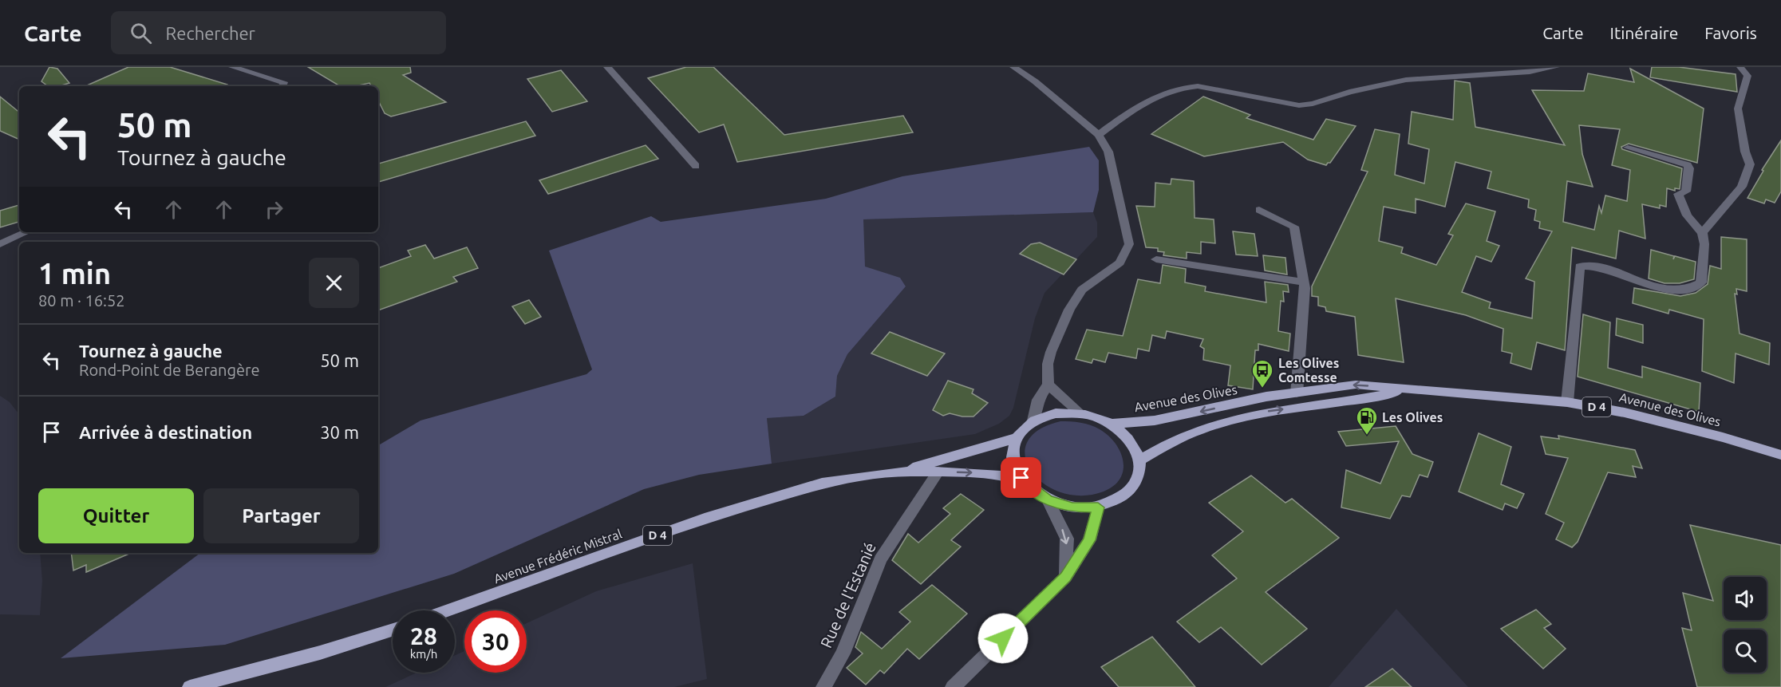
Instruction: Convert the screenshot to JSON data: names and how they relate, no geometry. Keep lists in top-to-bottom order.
{
  "streets": {
    "main road": ["Avenue des Olives", "D 4", "Avenue Frédéric Mistral"],
    "street": ["Rue de l'Estanié"]
  },
  "crossings": [
    ["Avenue des Olives", "Avenue Frédéric Mistral"],
    ["Avenue Frédéric Mistral", "Rue de l'Estanié"]
  ],
  "places": {
    "bus stop": ["Les Olives Comtesse"],
    "fuel station": ["Les Olives"]
  },
  "page": {
    "header": "Carte",
    "search": "Rechercher",
    "nav": ["Carte", "Itinéraire", "Favoris"],
    "turn": ["50 m", "Tournez à gauche"],
    "heading": ["1 min", "80 m · 16:52"],
    "list": [
      {
        "name": "Tournez à gauche",
        "note": "Rond-Point de Berangère",
        "value": "50 m"
      },
      {
        "name": "Arrivée à destination",
        "value": "30 m"
      }
    ],
    "buttons": ["Quitter", "Partager"],
    "speed": "28 km/h",
    "limit": "30"
  }
}
